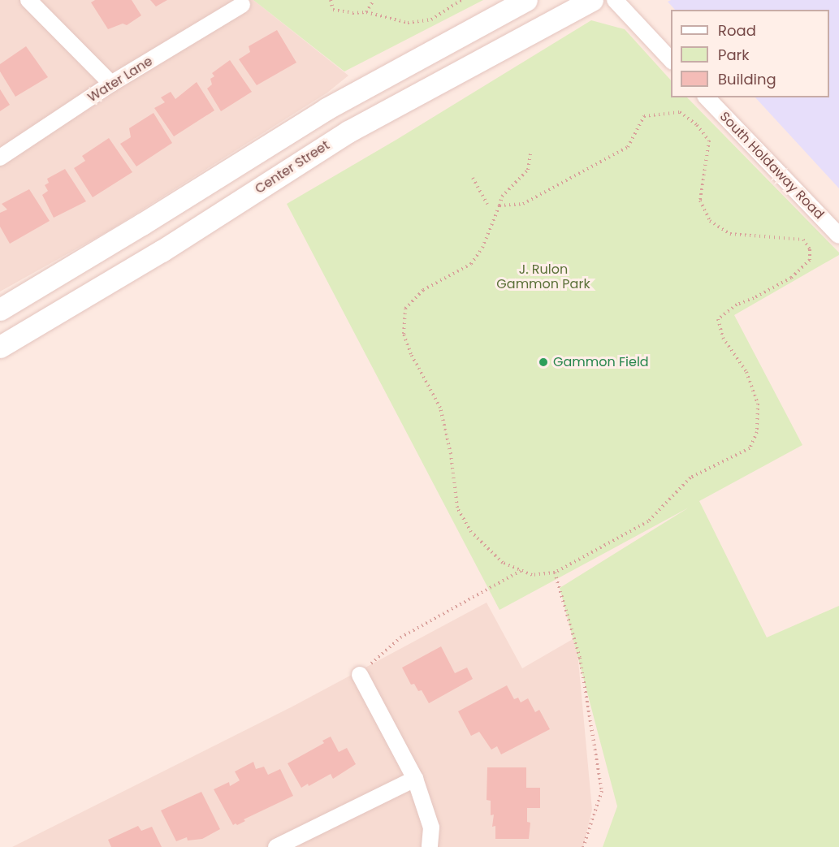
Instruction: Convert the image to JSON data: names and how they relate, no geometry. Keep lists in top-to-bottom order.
{
  "streets": {
    "main road": ["Center Street"],
    "street": ["Water Lane", "South Holdaway Road"]
  },
  "parks": ["J. Rulon Gammon Park"],
  "places": ["Gammon Field"],
  "legend": ["Road", "Park", "Building"]
}
